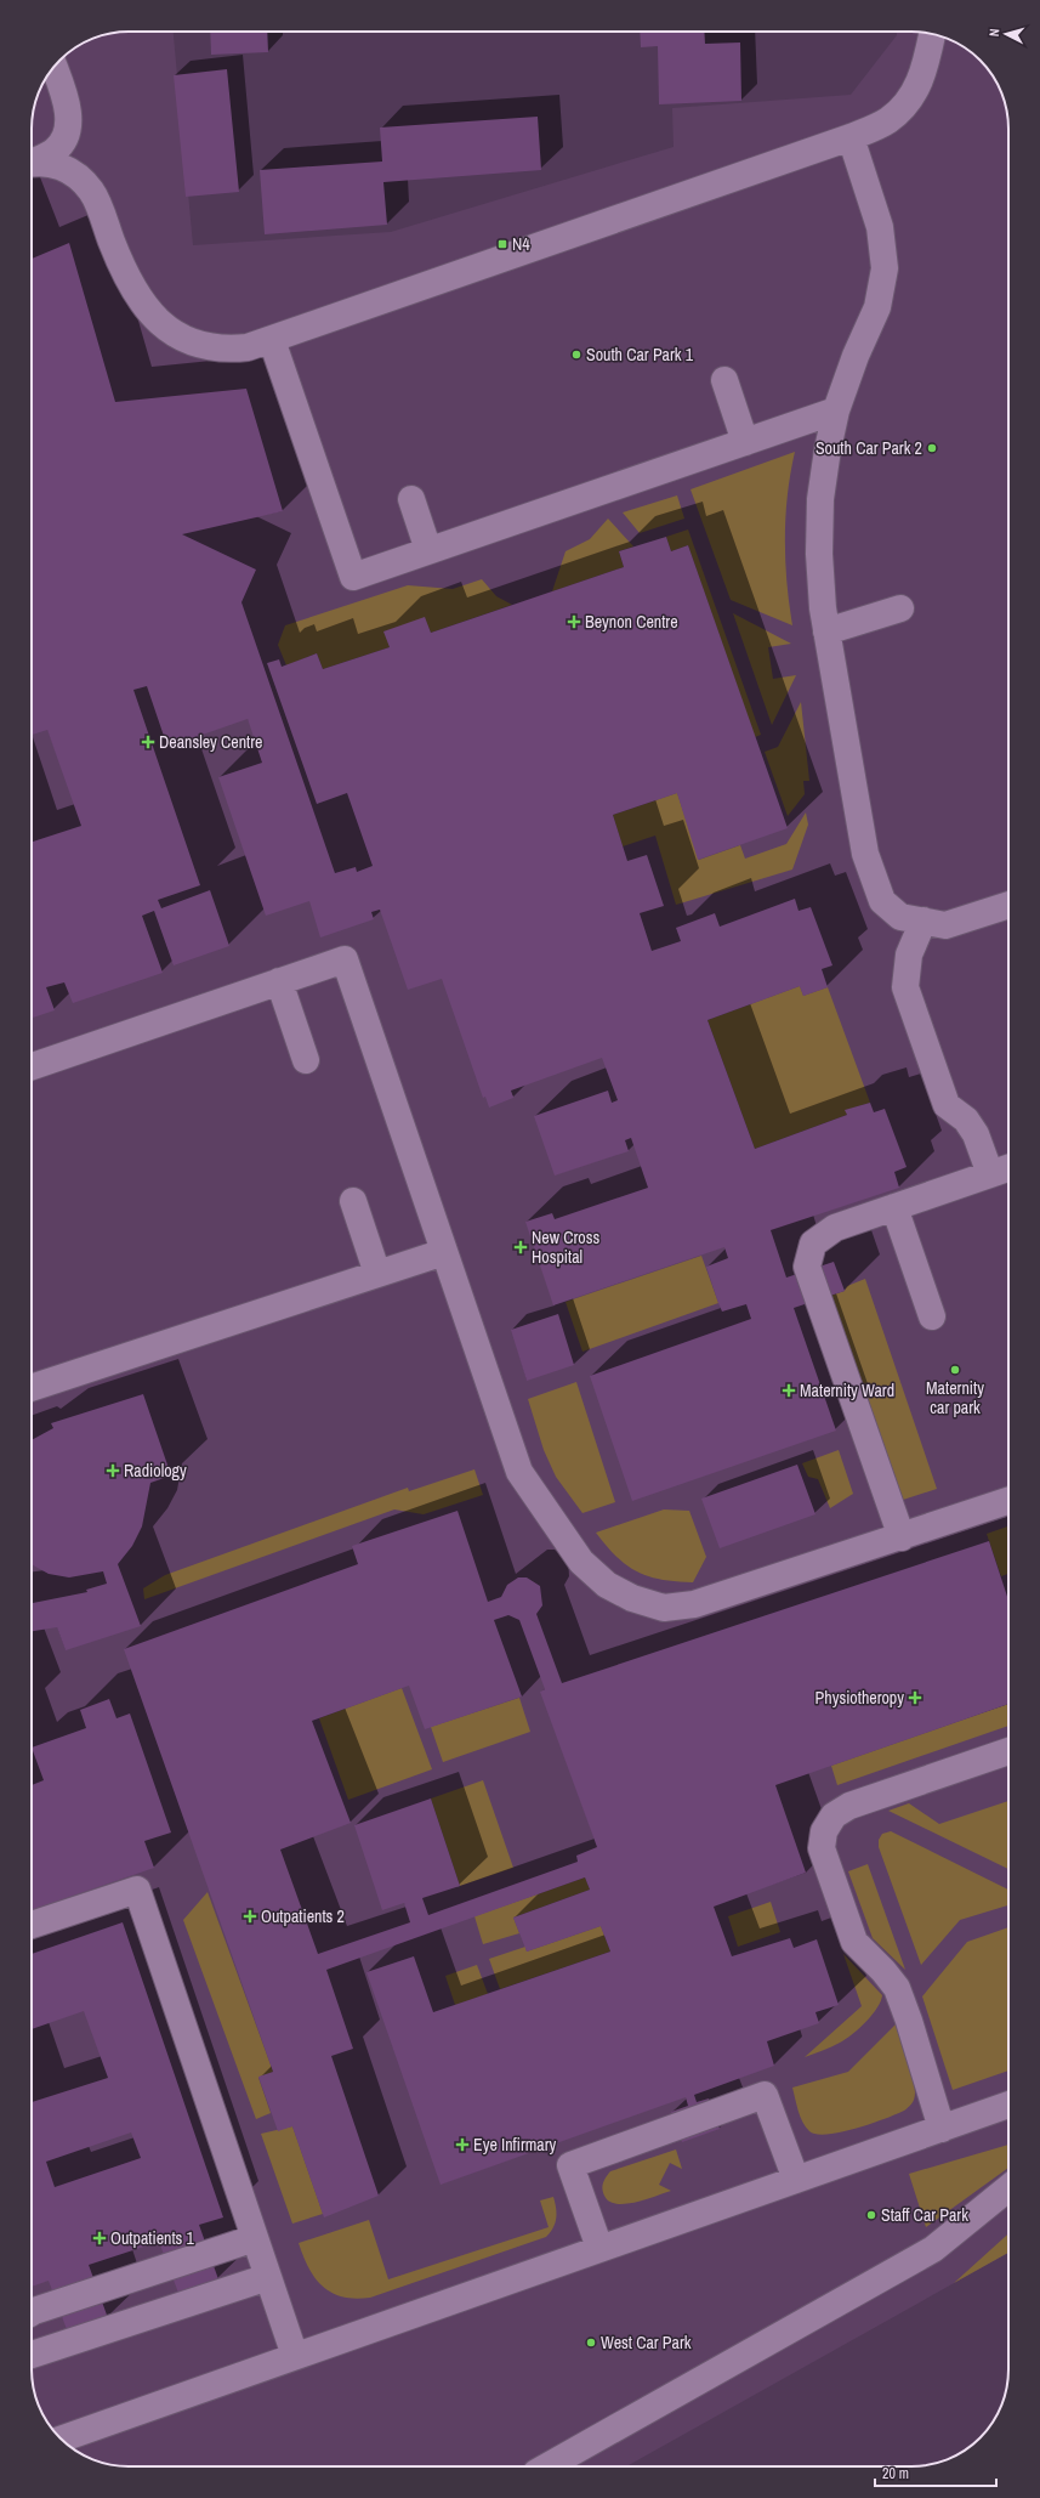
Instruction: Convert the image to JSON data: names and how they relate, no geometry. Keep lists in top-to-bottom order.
{
  "places": {
    "transit": ["N4"],
    "other": [
      "South Car Park 1",
      "South Car Park 2",
      "Maternity car park",
      "Staff Car Park",
      "West Car Park"
    ],
    "health": [
      "Beynon Centre",
      "Deansley Centre",
      "New Cross Hospital",
      "Maternity Ward",
      "Radiology",
      "Physiotheropy",
      "Outpatients 2",
      "Eye Infirmary",
      "Outpatients 1"
    ]
  },
  "scale_bar": "20 m",
  "north": "left"
}
